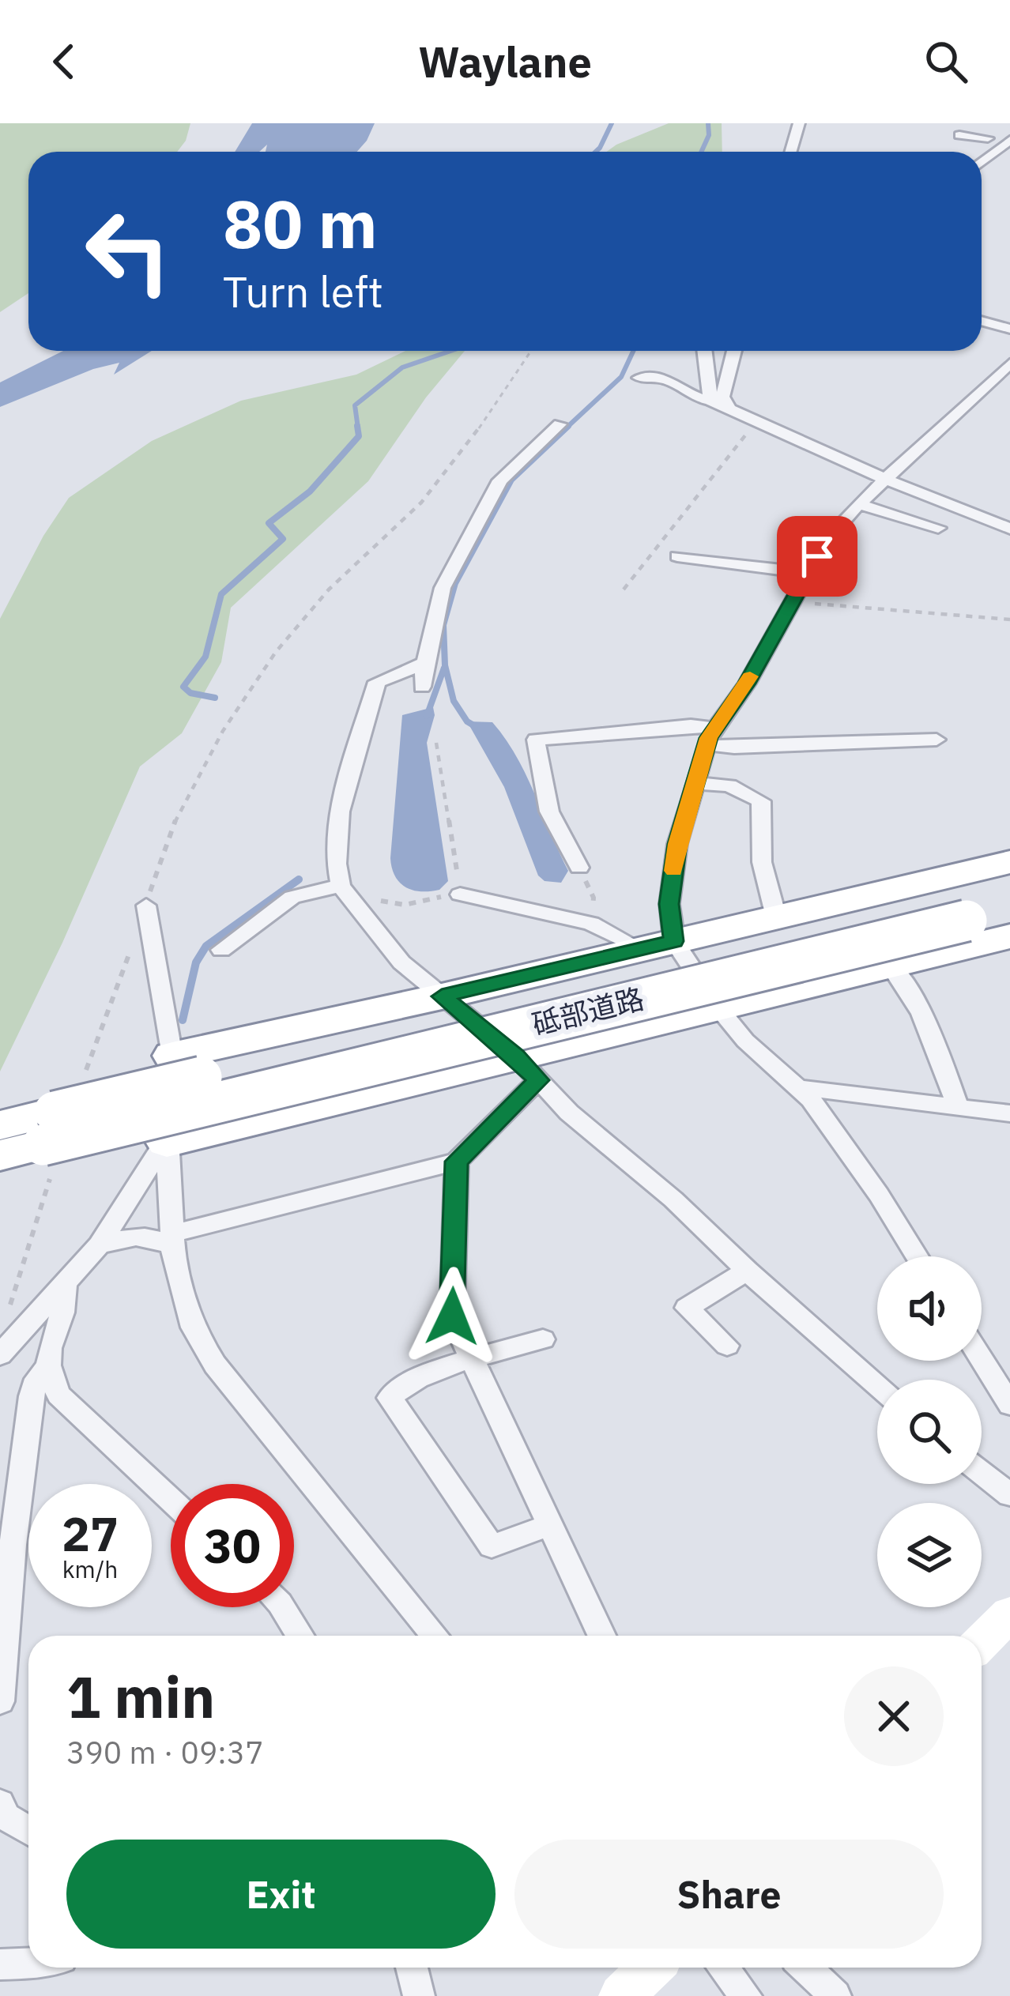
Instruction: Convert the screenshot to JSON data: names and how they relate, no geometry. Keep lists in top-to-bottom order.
{
  "streets": {
    "highway": ["砥部道路"]
  },
  "page": {
    "header": "Waylane",
    "turn": ["80 m", "Turn left"],
    "speed": "27 km/h",
    "limit": "30",
    "heading": ["1 min", "390 m · 09:37"],
    "buttons": ["Exit", "Share"]
  }
}
